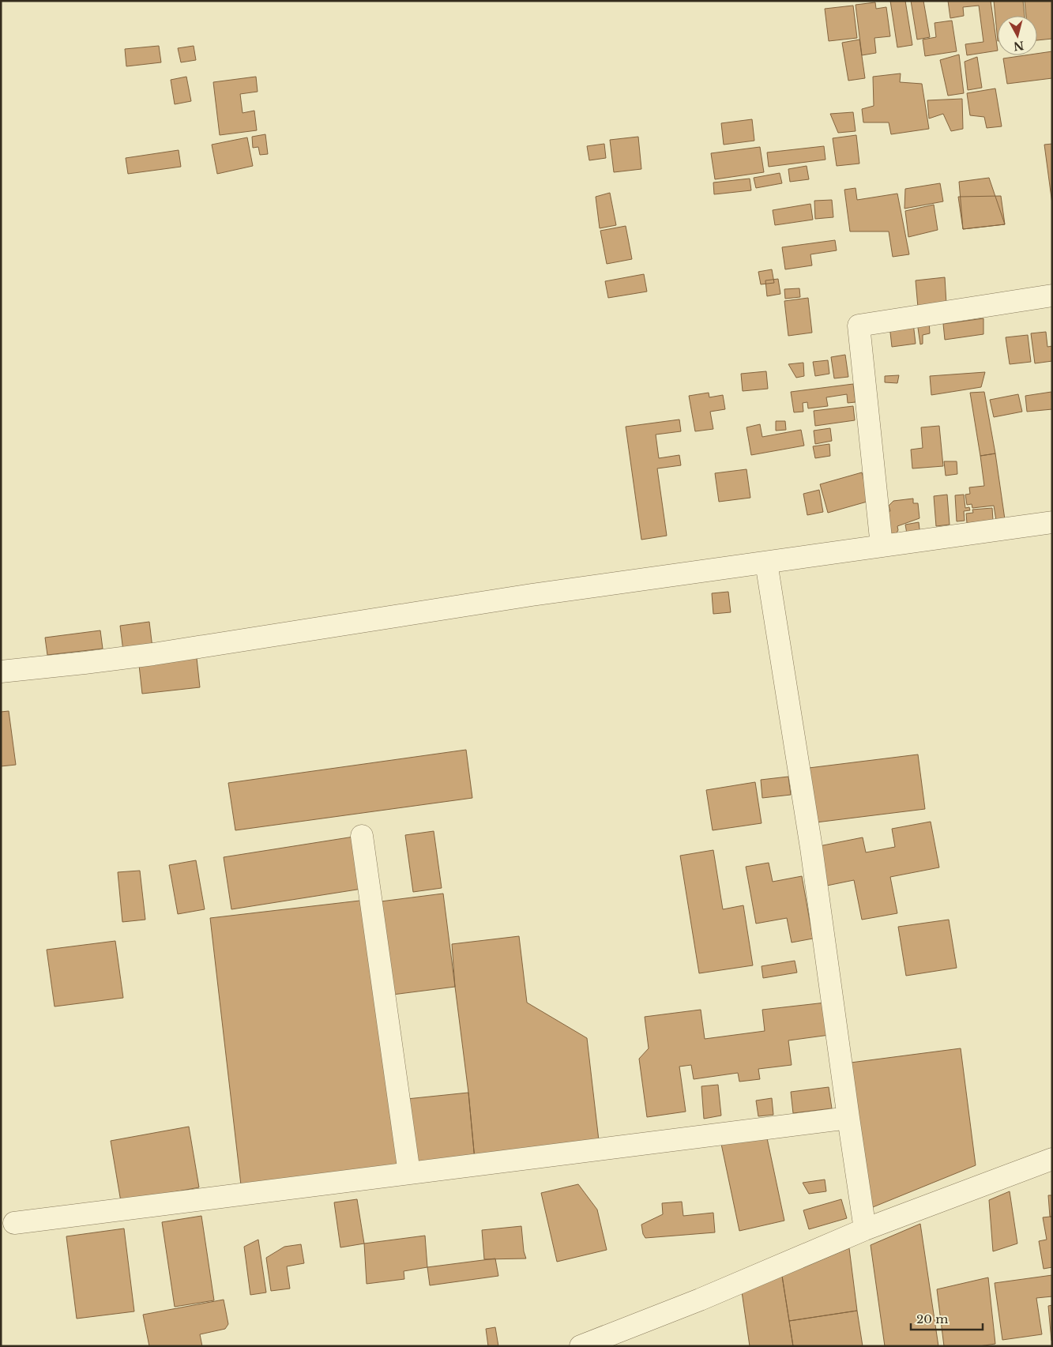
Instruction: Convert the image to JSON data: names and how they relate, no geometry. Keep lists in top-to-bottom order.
{
  "scale_bar": "20 m",
  "north": "bottom"
}
